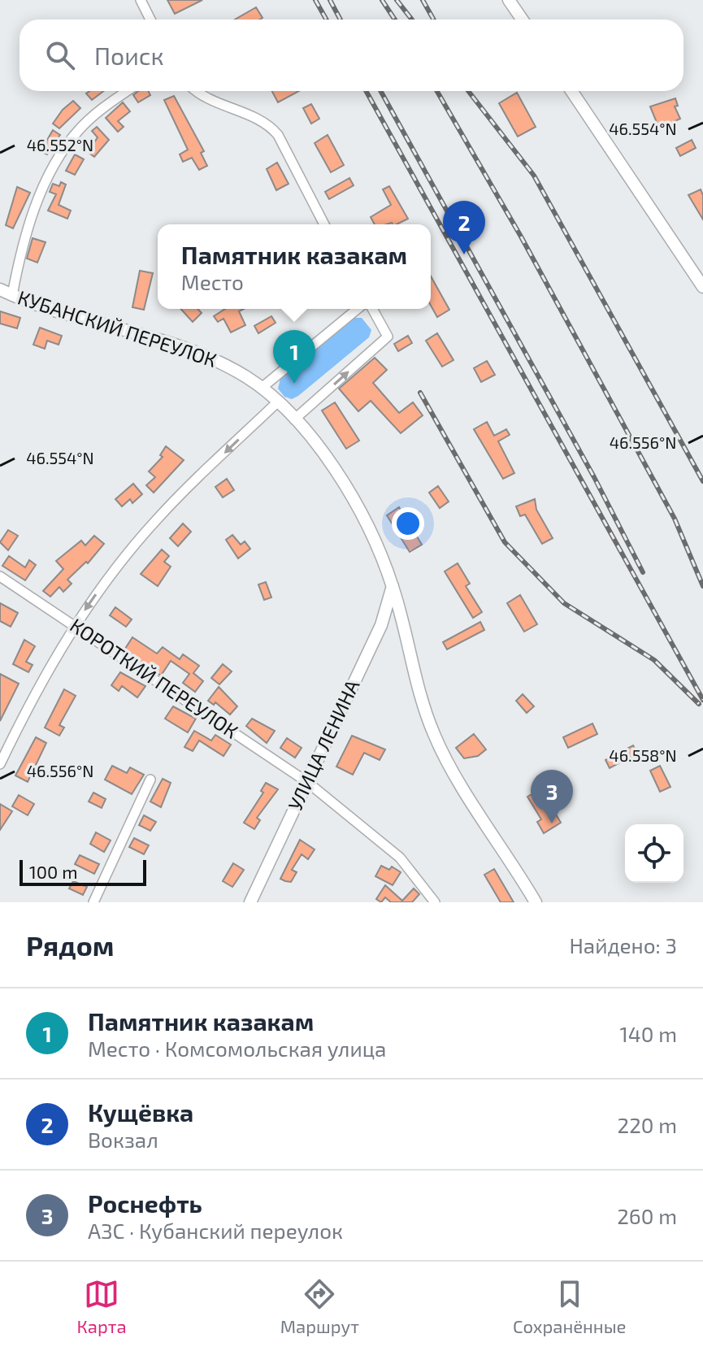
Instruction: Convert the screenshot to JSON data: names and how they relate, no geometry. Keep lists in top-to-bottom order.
{
  "streets": {
    "street": ["КУБАНСКИЙ ПЕРЕУЛОК", "КОРОТКИЙ ПЕРЕУЛОК", "УЛИЦА ЛЕНИНА"]
  },
  "crossings": [
    ["КУБАНСКИЙ ПЕРЕУЛОК", "УЛИЦА ЛЕНИНА"],
    ["КОРОТКИЙ ПЕРЕУЛОК", "УЛИЦА ЛЕНИНА"]
  ],
  "scale_bar": "100 m",
  "page": {
    "search": "Поиск",
    "pins": ["2", "1", "3"],
    "popup": ["Памятник казакам", "Место"],
    "scale": "100 m",
    "heading": ["Рядом", "Найдено: 3"],
    "list": [
      {
        "mark": "1",
        "name": "Памятник казакам",
        "note": "Место · Комсомольская улица",
        "value": "140 m"
      },
      {
        "mark": "2",
        "name": "Кущёвка",
        "note": "Вокзал",
        "value": "220 m"
      },
      {
        "mark": "3",
        "name": "Роснефть",
        "note": "АЗС · Кубанский переулок",
        "value": "260 m"
      }
    ],
    "nav": ["Карта", "Маршрут", "Сохранённые"]
  },
  "coordinates": [
    "46.554°N",
    "46.552°N",
    "46.556°N",
    "46.558°N"
  ]
}
